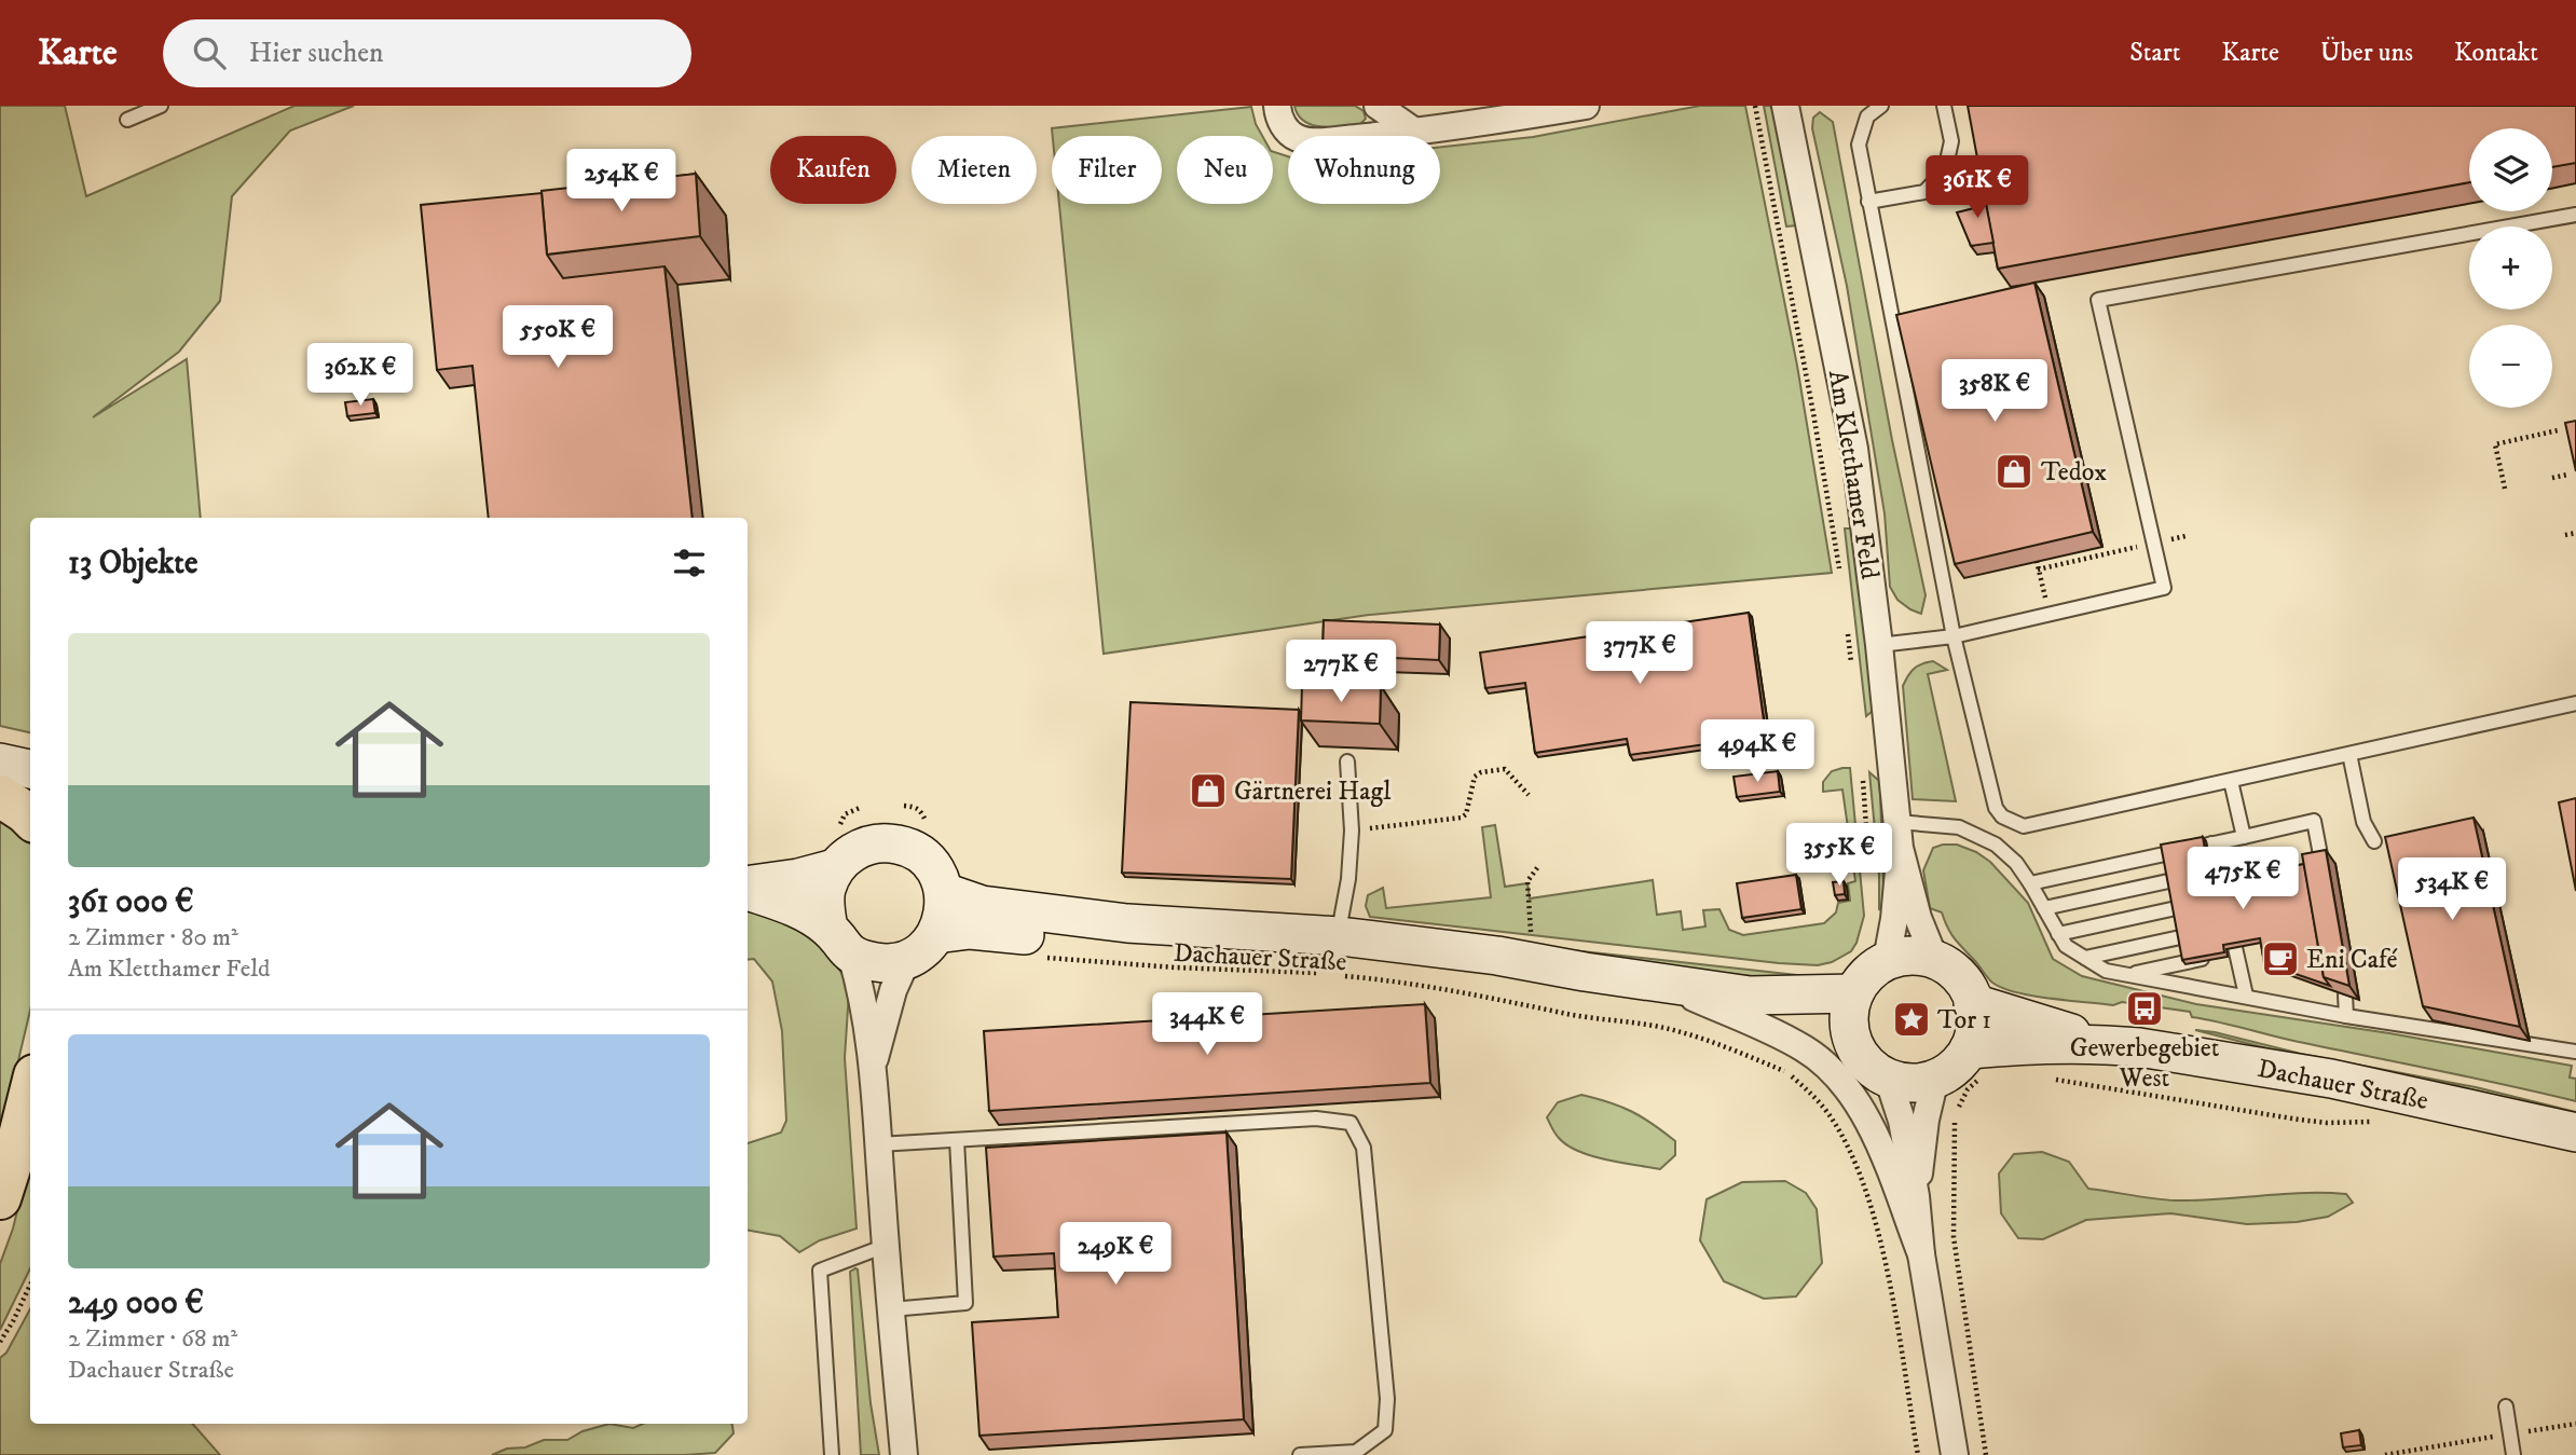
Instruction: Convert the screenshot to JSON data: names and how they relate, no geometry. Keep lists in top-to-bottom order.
{
  "streets": {
    "street": ["Am Kletthamer Feld", "Dachauer Straße"]
  },
  "crossings": [
    ["Am Kletthamer Feld", "Dachauer Straße"]
  ],
  "places": {
    "shop": ["Tedox", "Gärtnerei Hagl"],
    "cafe": ["Eni Café"],
    "bus stop": ["Gewerbegebiet West"],
    "place": ["Tor 1"]
  },
  "page": {
    "header": "Karte",
    "search": "Hier suchen",
    "nav": [
      "Start",
      "Karte",
      "Über uns",
      "Kontakt"
    ],
    "map_buttons": ["+", "−"],
    "chip": [
      "Kaufen",
      "Mieten",
      "Filter",
      "Neu",
      "Wohnung"
    ],
    "price": [
      "254K €",
      "361K €",
      "550K €",
      "362K €",
      "358K €",
      "377K €",
      "277K €",
      "494K €",
      "355K €",
      "475K €",
      "534K €",
      "344K €",
      "249K €"
    ],
    "heading": "13 Objekte",
    "list": [
      {
        "name": "361 000 €",
        "note": "2 Zimmer · 80 m² · Am Kletthamer Feld"
      },
      {
        "name": "249 000 €",
        "note": "2 Zimmer · 68 m² · Dachauer Straße"
      }
    ]
  }
}
